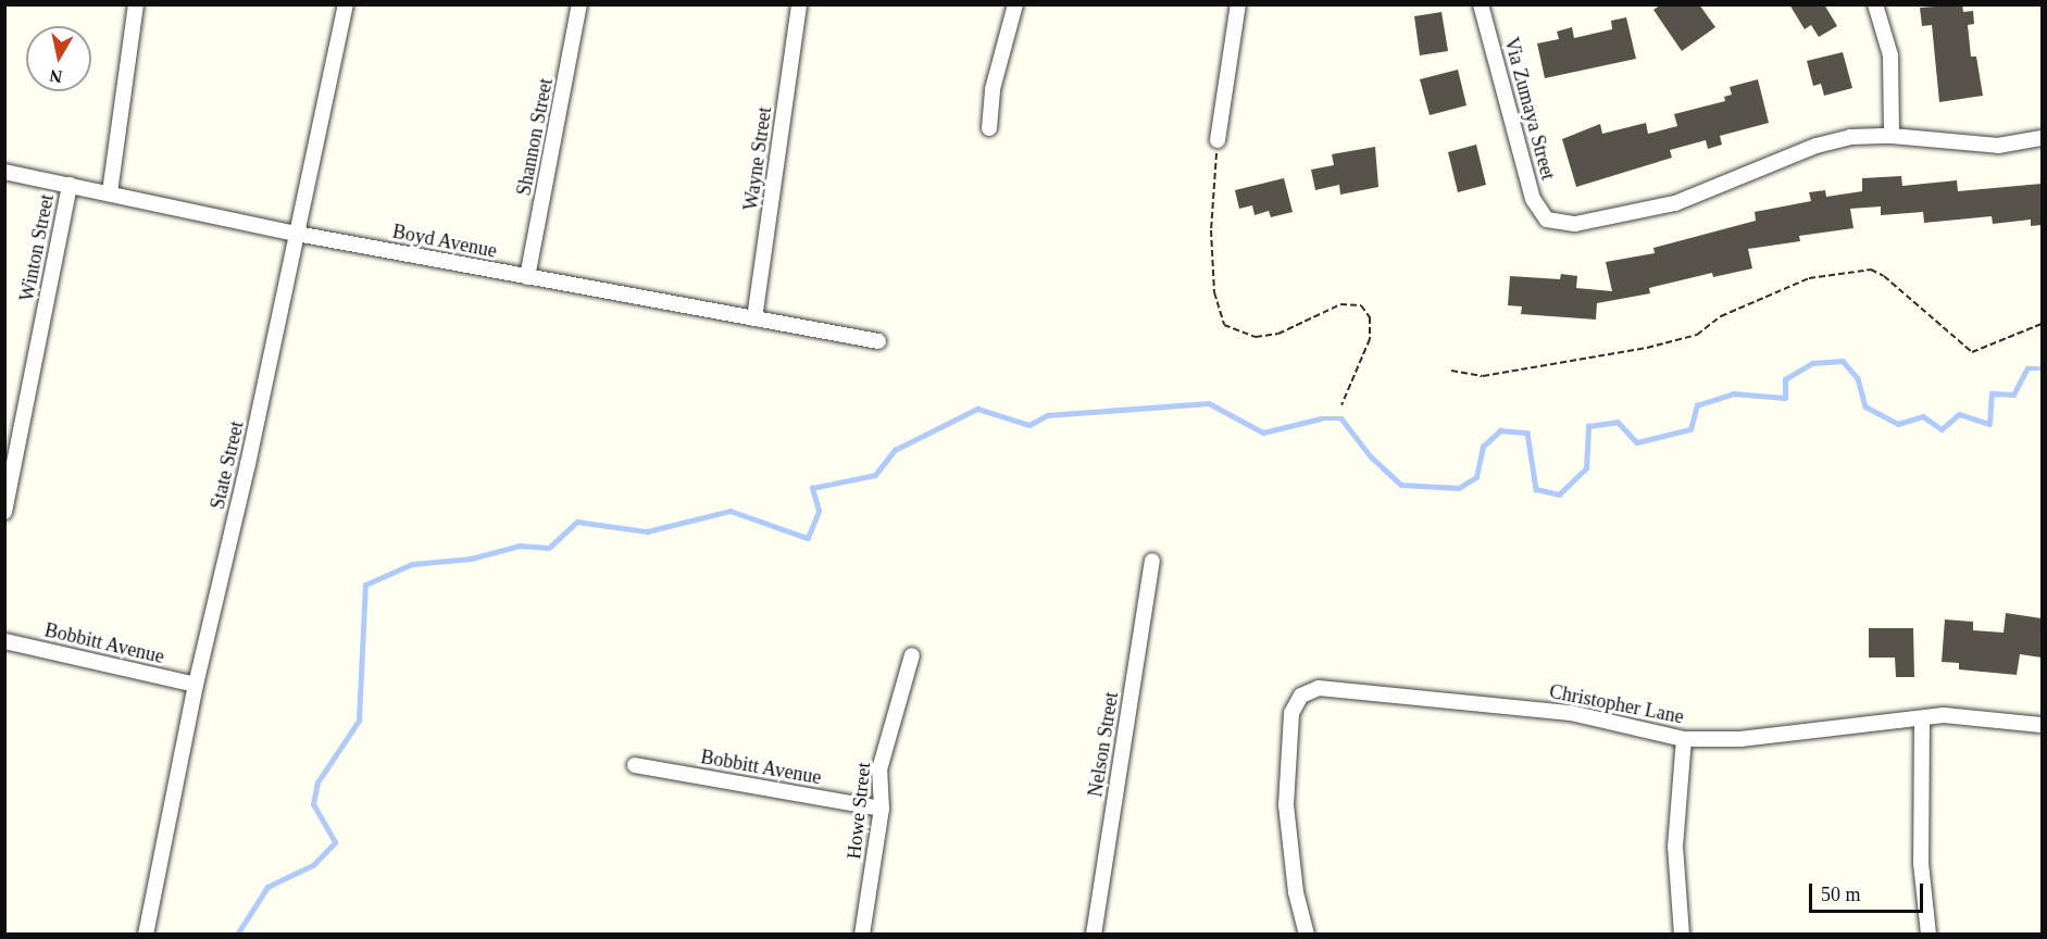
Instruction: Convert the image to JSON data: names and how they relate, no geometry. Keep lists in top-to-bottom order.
{
  "streets": {
    "street": [
      "Via Zumaya Street",
      "Shannon Street",
      "Wayne Street",
      "Boyd Avenue",
      "Winton Street",
      "State Street",
      "Bobbitt Avenue",
      "Christopher Lane",
      "Nelson Street",
      "Howe Street"
    ]
  },
  "crossings": [
    ["Shannon Street", "Boyd Avenue"],
    ["Wayne Street", "Boyd Avenue"],
    ["Boyd Avenue", "Winton Street"],
    ["Boyd Avenue", "State Street"],
    ["State Street", "Bobbitt Avenue"],
    ["Bobbitt Avenue", "Howe Street"]
  ],
  "scale_bar": "50 m",
  "north": "bottom"
}
